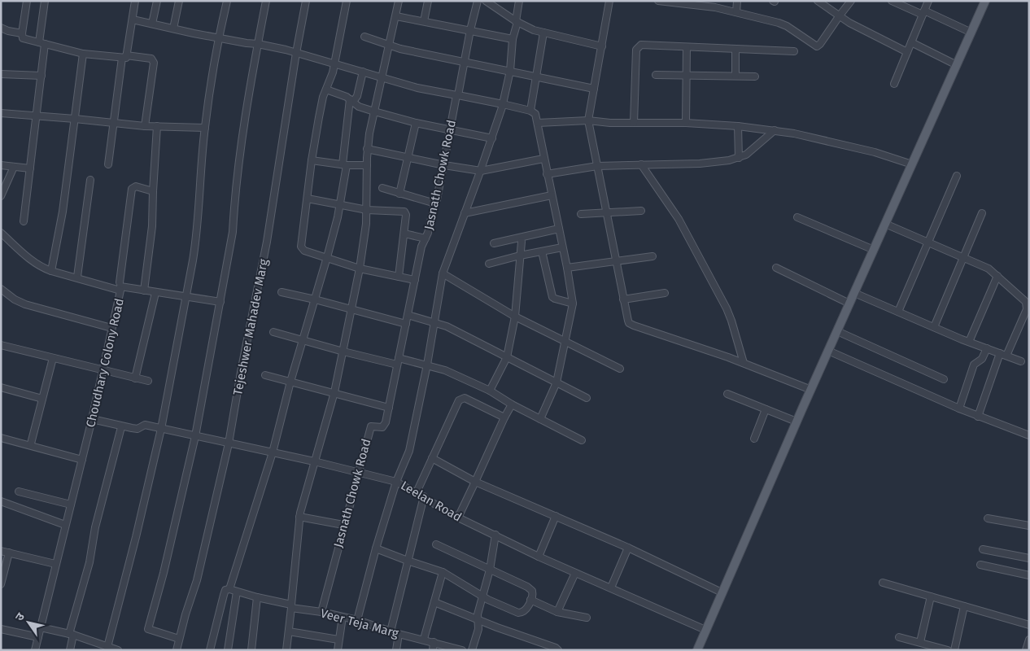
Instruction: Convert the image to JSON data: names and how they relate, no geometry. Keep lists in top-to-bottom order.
{
  "streets": {
    "street": [
      "Jasnath Chowk Road",
      "Tejeshwer Mahadev Marg",
      "Choudhary Colony Road",
      "Leelan Road",
      "Veer Teja Marg"
    ]
  },
  "crossings": [
    ["Jasnath Chowk Road", "Tejeshwer Mahadev Marg"],
    ["Jasnath Chowk Road", "Leelan Road"],
    ["Jasnath Chowk Road", "Veer Teja Marg"],
    ["Tejeshwer Mahadev Marg", "Leelan Road"],
    ["Choudhary Colony Road", "Leelan Road"]
  ],
  "north": "top left"
}
